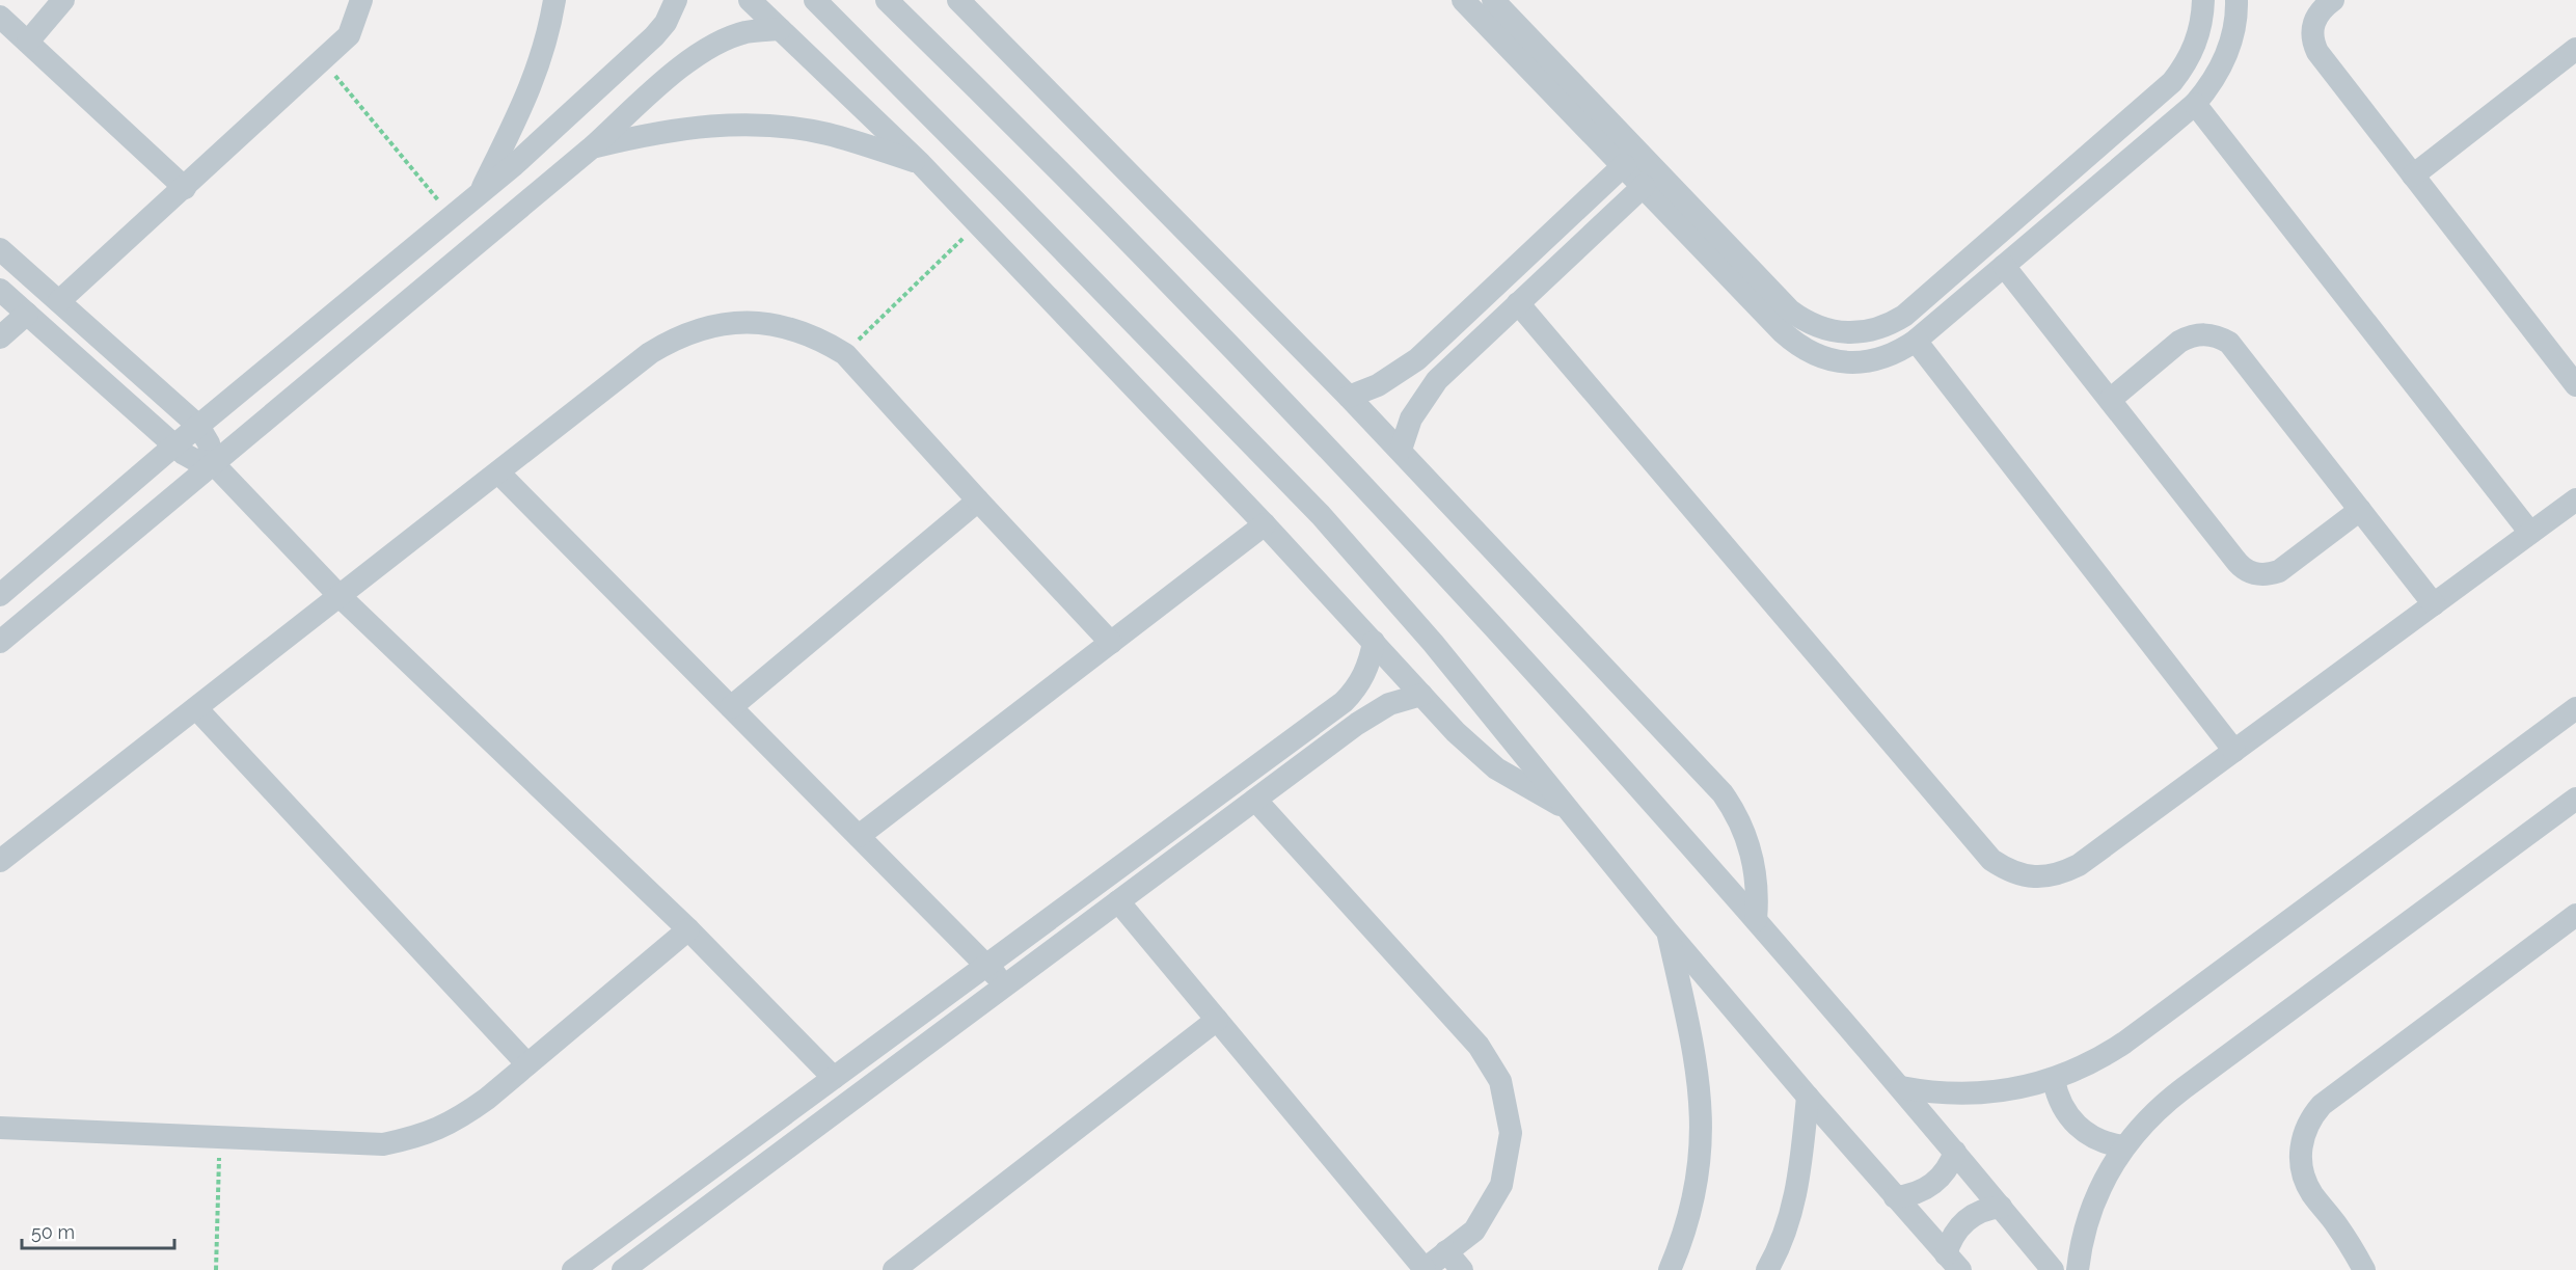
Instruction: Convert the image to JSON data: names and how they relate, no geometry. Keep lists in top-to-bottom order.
{
  "scale_bar": "50 m"
}
